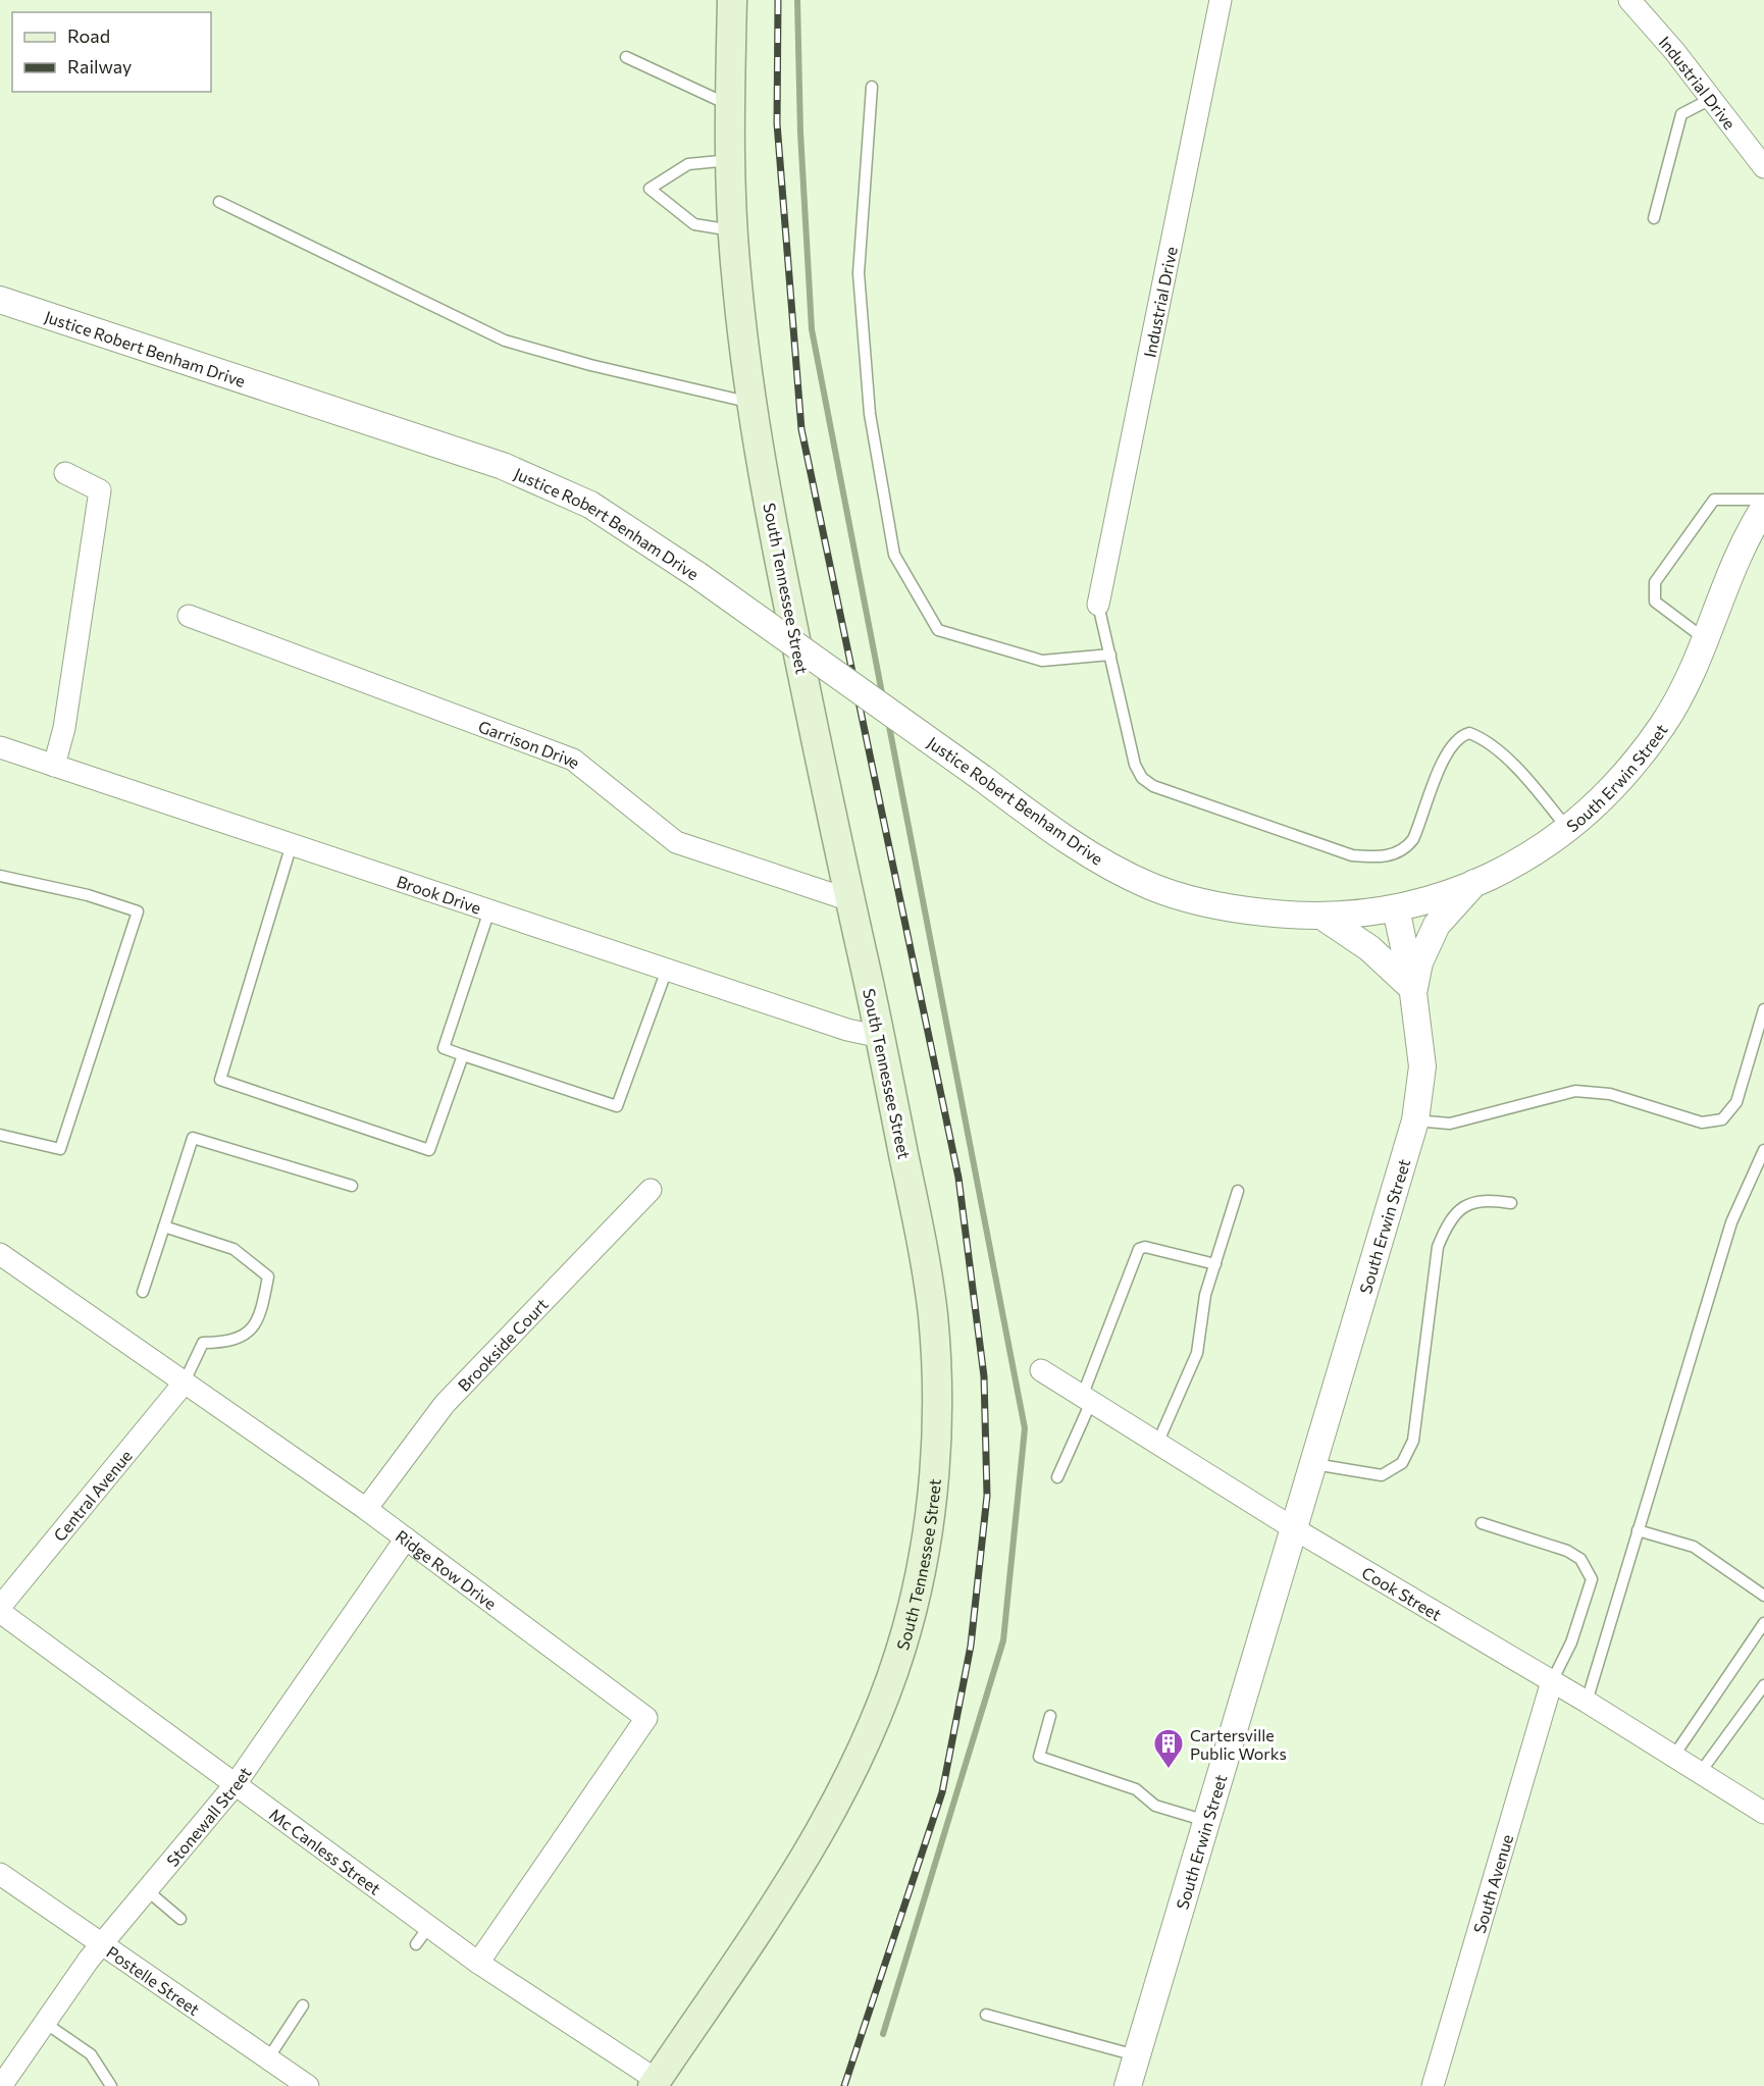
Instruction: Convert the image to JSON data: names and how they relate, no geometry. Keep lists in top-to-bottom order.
{
  "streets": {
    "main road": ["South Tennessee Street"],
    "street": [
      "Industrial Drive",
      "Justice Robert Benham Drive",
      "Garrison Drive",
      "South Erwin Street",
      "Brook Drive",
      "Brookside Court",
      "Central Avenue",
      "Ridge Row Drive",
      "Cook Street",
      "Stonewall Street",
      "Mc Canless Street",
      "South Avenue",
      "Postelle Street"
    ]
  },
  "crossings": [
    ["Justice Robert Benham Drive", "South Erwin Street"],
    ["South Tennessee Street", "Garrison Drive"],
    ["South Tennessee Street", "Brook Drive"],
    ["South Tennessee Street", "Mc Canless Street"],
    ["South Erwin Street", "Cook Street"],
    ["Brookside Court", "Ridge Row Drive"],
    ["Central Avenue", "Ridge Row Drive"],
    ["Ridge Row Drive", "Stonewall Street"],
    ["Ridge Row Drive", "Mc Canless Street"],
    ["Cook Street", "South Avenue"],
    ["Stonewall Street", "Mc Canless Street"],
    ["Stonewall Street", "Postelle Street"]
  ],
  "places": {
    "building": ["Cartersville Public Works"]
  },
  "legend": ["Road", "Railway"]
}
